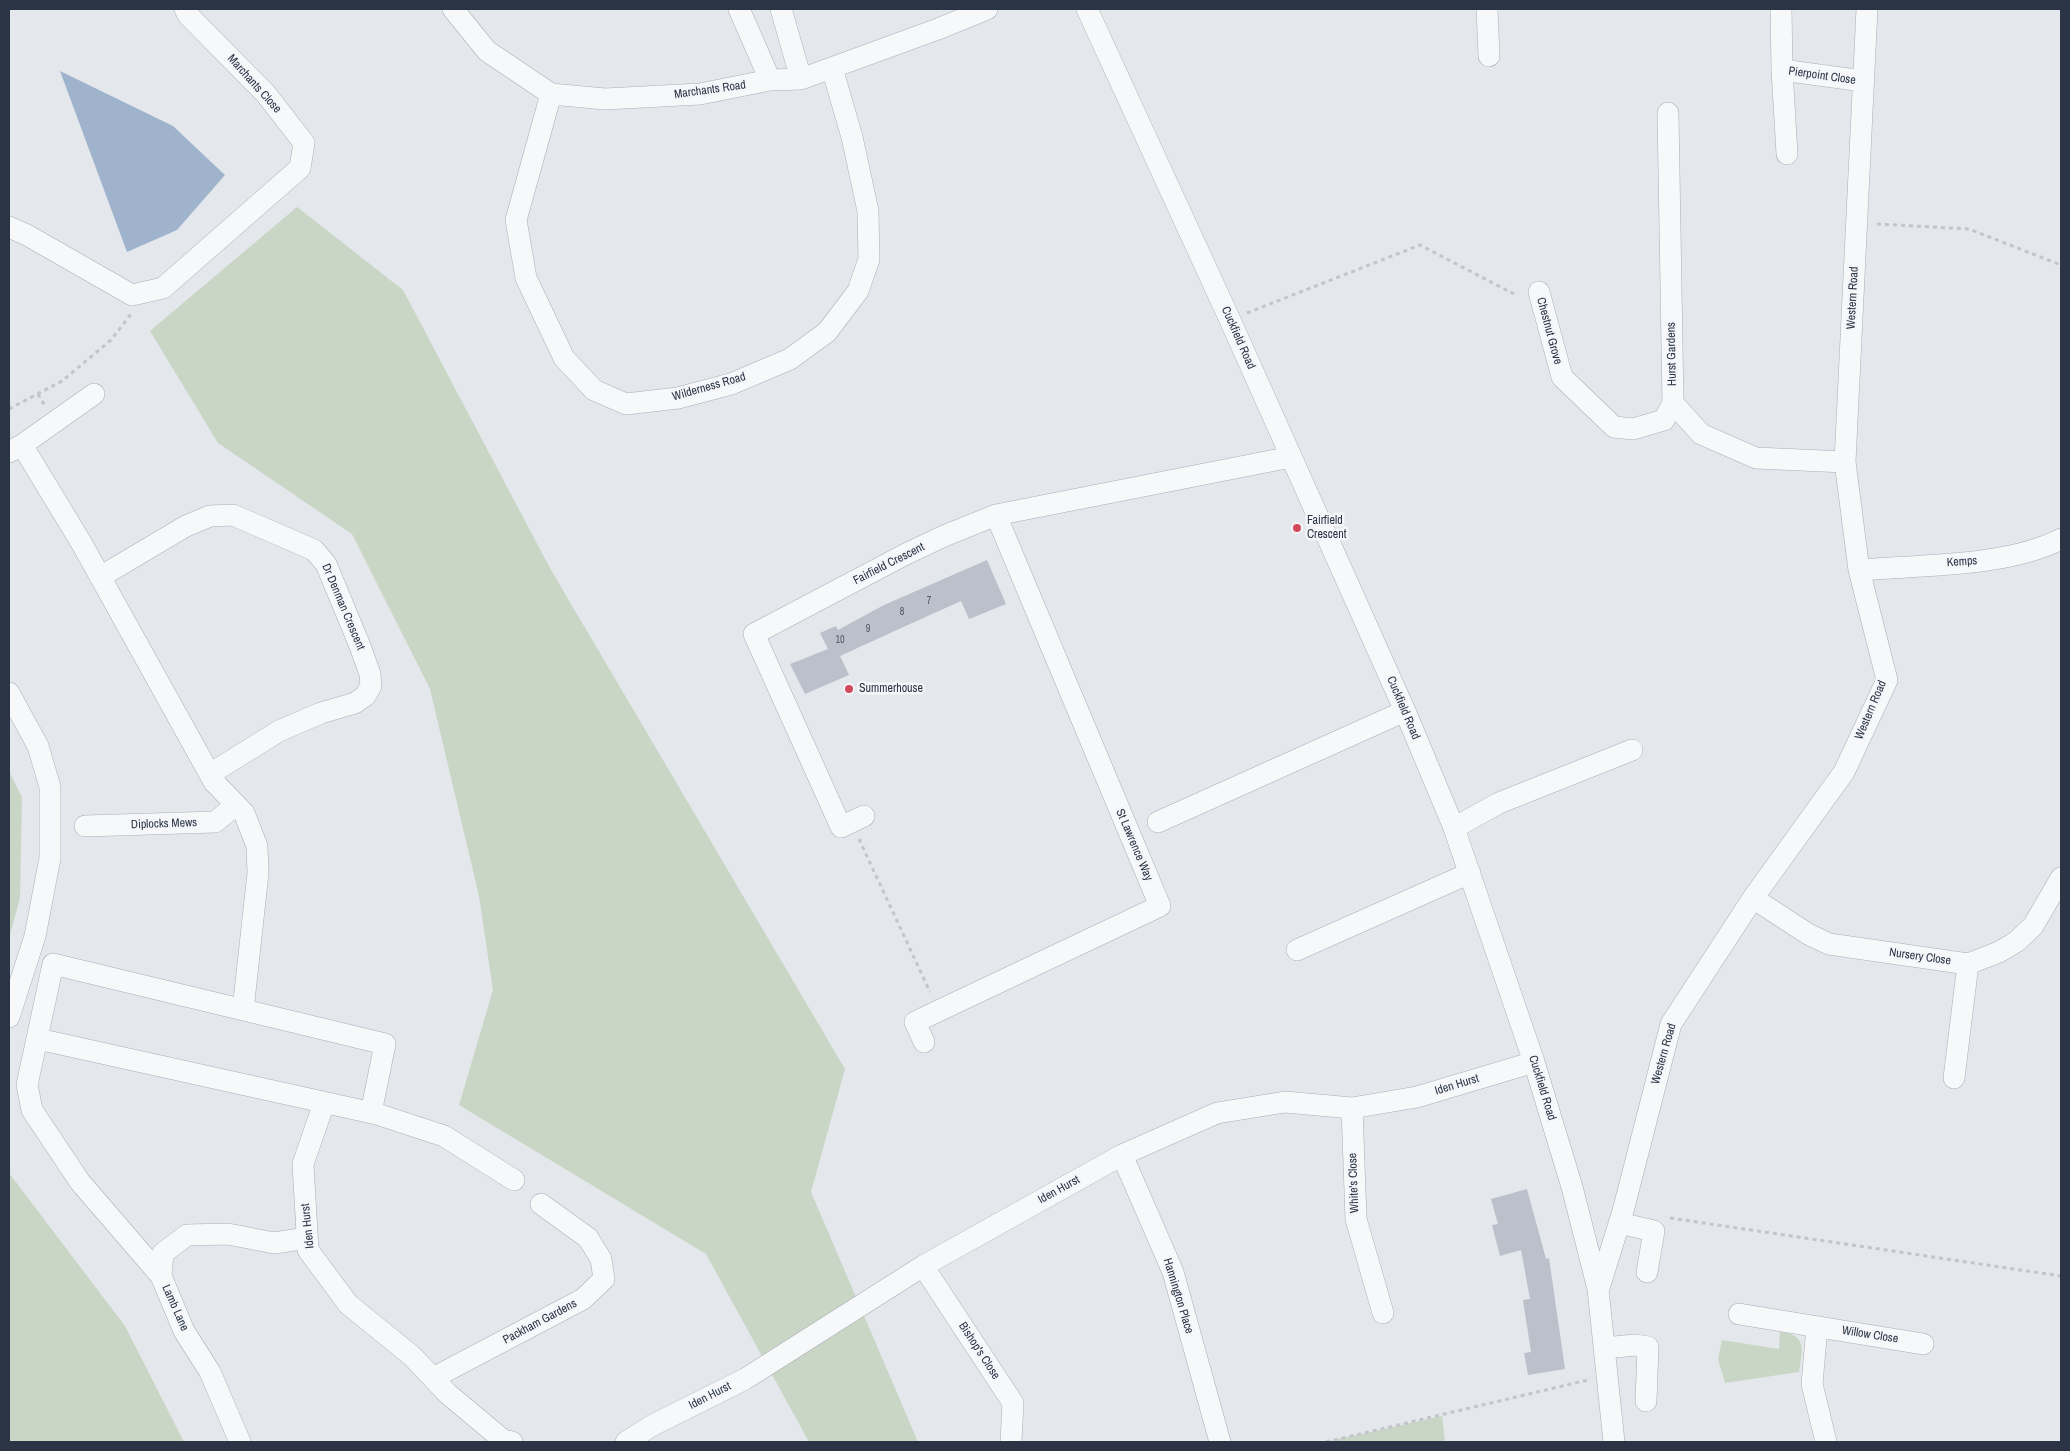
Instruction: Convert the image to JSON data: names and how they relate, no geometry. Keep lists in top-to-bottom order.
{
  "streets": {
    "street": [
      "Pierpoint Close",
      "Marchants Close",
      "Marchants Road",
      "Western Road",
      "Chestnut Grove",
      "Cuckfield Road",
      "Hurst Gardens",
      "Wilderness Road",
      "Kemps",
      "Fairfield Crescent",
      "Dr Denman Crescent",
      "Diplocks Mews",
      "St Lawrence Way",
      "Nursery Close",
      "Iden Hurst",
      "White's Close",
      "Hannington Place",
      "Lamb Lane",
      "Packham Gardens",
      "Willow Close",
      "Bishop's Close"
    ]
  },
  "crossings": [
    ["Pierpoint Close", "Western Road"],
    ["Marchants Road", "Wilderness Road"],
    ["Western Road", "Cuckfield Road"],
    ["Western Road", "Hurst Gardens"],
    ["Western Road", "Kemps"],
    ["Western Road", "Nursery Close"],
    ["Chestnut Grove", "Hurst Gardens"],
    ["Cuckfield Road", "Fairfield Crescent"],
    ["Cuckfield Road", "Iden Hurst"],
    ["Fairfield Crescent", "St Lawrence Way"],
    ["Iden Hurst", "White's Close"],
    ["Iden Hurst", "Hannington Place"],
    ["Iden Hurst", "Lamb Lane"],
    ["Iden Hurst", "Packham Gardens"],
    ["Iden Hurst", "Bishop's Close"]
  ],
  "places": ["Fairfield Crescent", "Summerhouse"],
  "house_numbers": [
    "7",
    "8",
    "9",
    "10"
  ]
}
